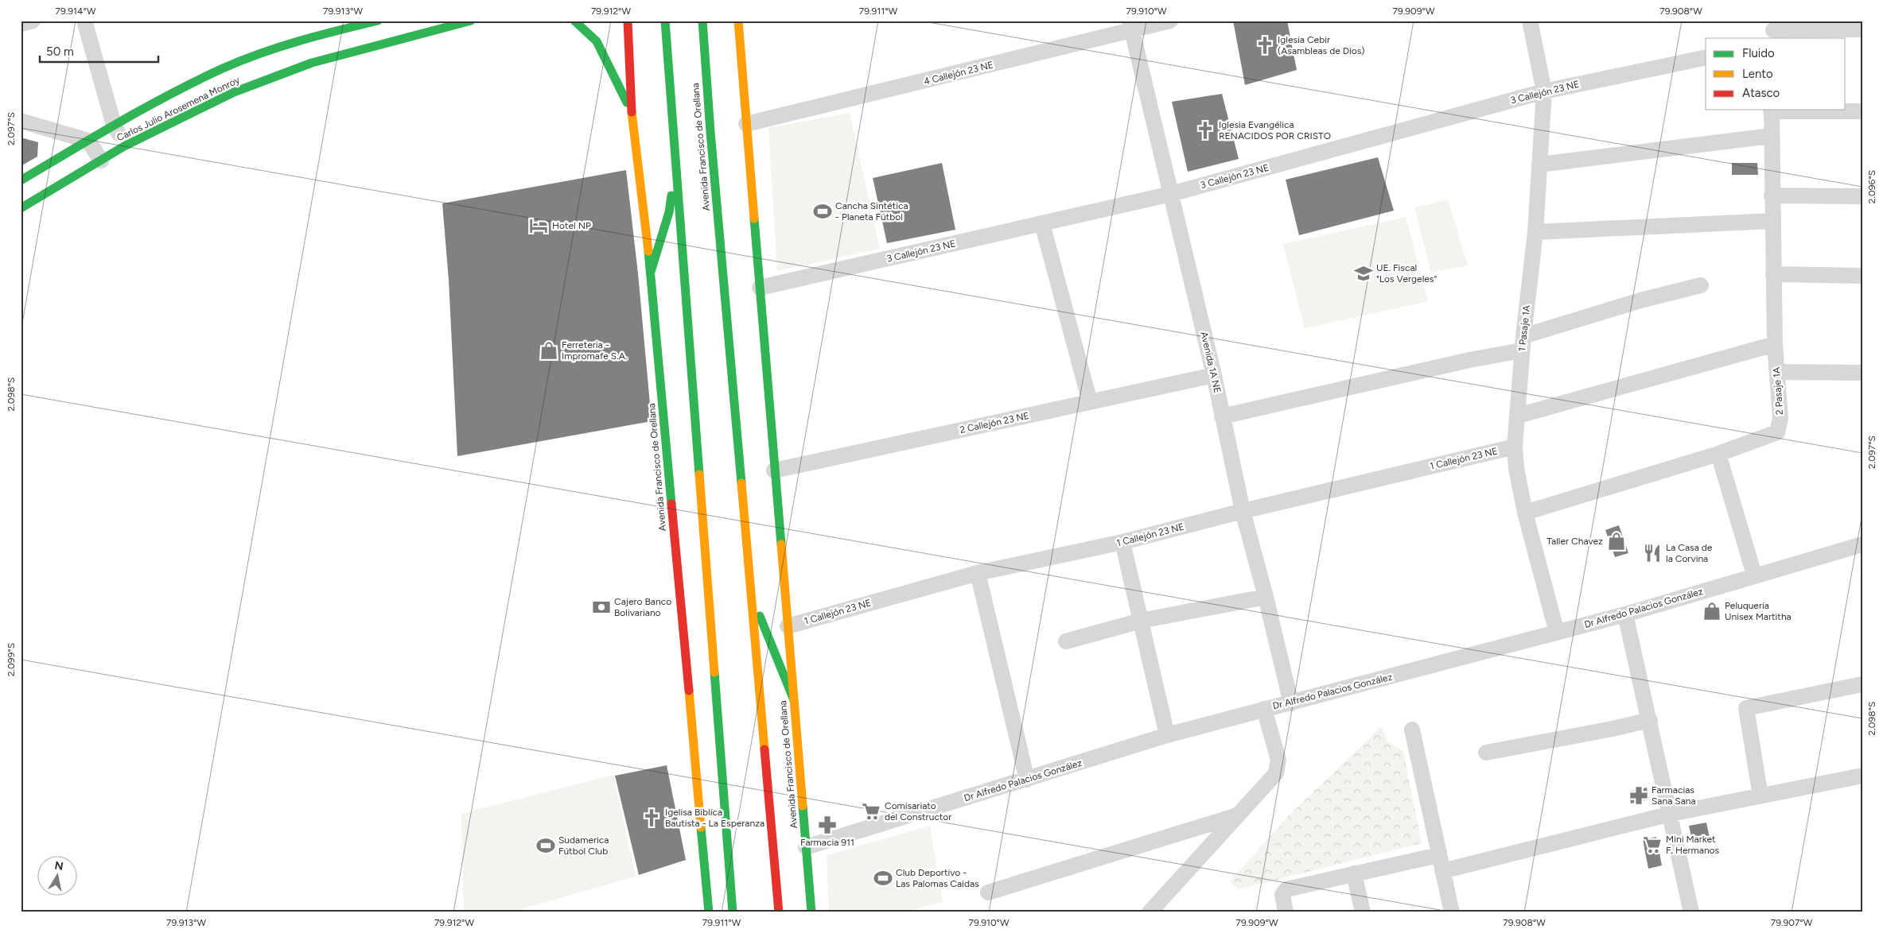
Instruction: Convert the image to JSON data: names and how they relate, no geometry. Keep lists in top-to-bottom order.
{
  "streets": {
    "main road": ["Carlos Julio Arosemena Monroy", "Avenida Francisco de Orellana"],
    "street": [
      "4 Callejón 23 NE",
      "3 Callejón 23 NE",
      "1 Pasaje 1A",
      "Avenida 1A NE",
      "2 Pasaje 1A",
      "2 Callejón 23 NE",
      "1 Callejón 23 NE",
      "Dr Alfredo Palacios González"
    ]
  },
  "crossings": [
    ["4 Callejón 23 NE", "Avenida Francisco de Orellana"],
    ["4 Callejón 23 NE", "Avenida 1A NE"],
    ["3 Callejón 23 NE", "Avenida Francisco de Orellana"],
    ["3 Callejón 23 NE", "1 Pasaje 1A"],
    ["3 Callejón 23 NE", "Avenida 1A NE"],
    ["Avenida Francisco de Orellana", "2 Callejón 23 NE"],
    ["Avenida Francisco de Orellana", "1 Callejón 23 NE"],
    ["Avenida Francisco de Orellana", "Dr Alfredo Palacios González"],
    ["1 Pasaje 1A", "2 Pasaje 1A"],
    ["1 Pasaje 1A", "1 Callejón 23 NE"],
    ["1 Pasaje 1A", "Dr Alfredo Palacios González"],
    ["Avenida 1A NE", "2 Callejón 23 NE"],
    ["Avenida 1A NE", "1 Callejón 23 NE"],
    ["Avenida 1A NE", "Dr Alfredo Palacios González"]
  ],
  "places": {
    "church": ["Iglesia Cebir (Asambleas de Dios)", "Iglesia Evangélica RENACIDOS POR CRISTO", "Igelisa Biblíca Bautista - La Esperanza"],
    "sports": ["Cancha Sintética - Planeta Fútbol", "Sudamerica Fútbol Club", "Club Deportivo - Las Palomas Caidas"],
    "hotel": ["Hotel NP"],
    "school or university": ["UE. Fiscal \"Los Vergeles\""],
    "shop": ["Ferreteria - Impromafe S.A.", "Taller Chavez", "Peluquería Unisex Martitha"],
    "restaurant": ["La Casa de la Corvina"],
    "bank": ["Cajero Banco Bolivariano"],
    "pharmacy": ["Farmacias Sana Sana", "Farmacia 911"],
    "supermarket": ["Comisariato del Constructor", "Mini Market F. Hermanos"]
  },
  "legend": ["Fluido", "Lento", "Atasco"],
  "scale_bar": "50 m",
  "north": "top",
  "coordinates": [
    "79.914°W",
    "79.913°W",
    "79.912°W",
    "79.911°W",
    "79.910°W",
    "79.909°W",
    "79.908°W",
    "2.097°S",
    "2.096°S",
    "2.098°S",
    "2.099°S",
    "79.907°W"
  ]
}
